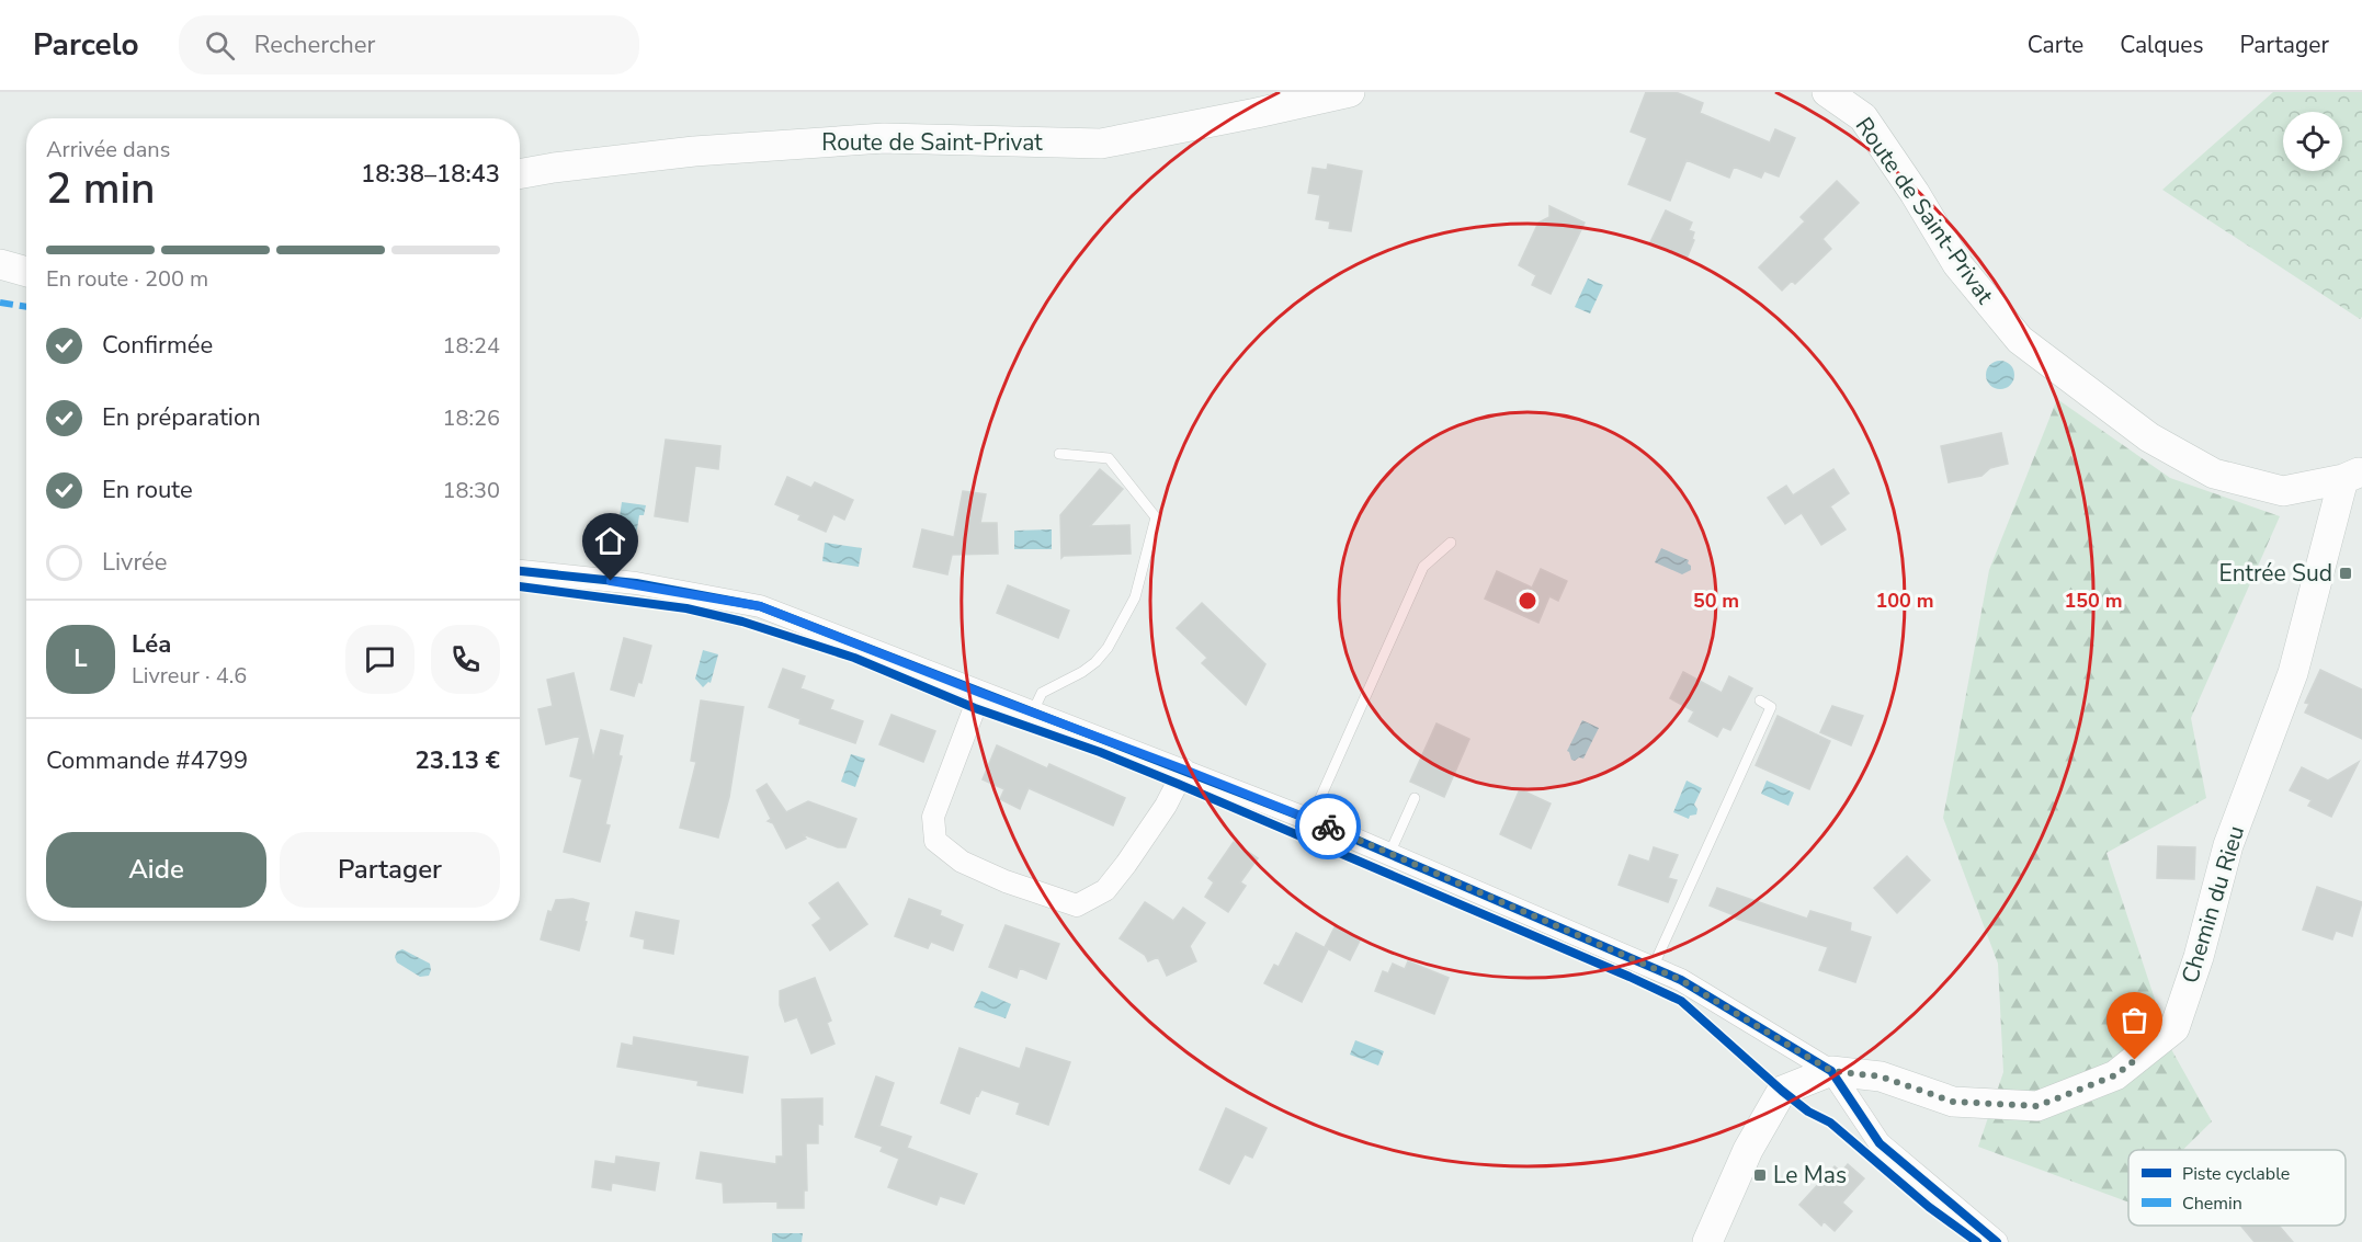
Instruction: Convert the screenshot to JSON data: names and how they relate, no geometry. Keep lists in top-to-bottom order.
{
  "streets": {
    "street": ["Route de Saint-Privat", "Chemin du Rieu"]
  },
  "crossings": [
    ["Route de Saint-Privat", "Chemin du Rieu"]
  ],
  "places": {
    "transit": ["Entrée Sud", "Le Mas"]
  },
  "legend": ["Piste cyclable", "Chemin"],
  "page": {
    "header": "Parcelo",
    "search": "Rechercher",
    "nav": ["Carte", "Calques", "Partager"],
    "heading": ["2 min", "Arrivée dans", "18:38–18:43"],
    "panel": [
      "Léa",
      "Livreur · 4.6",
      "Commande #4799",
      "23.13 €"
    ],
    "bar": "En route · 200 m",
    "list": [
      ["Confirmée", "18:24"],
      ["En préparation", "18:26"],
      ["En route", "18:30"],
      "Livrée"
    ],
    "round": "L",
    "buttons": ["Aide", "Partager"]
  },
  "rings": ["50 m", "100 m", "150 m"]
}
